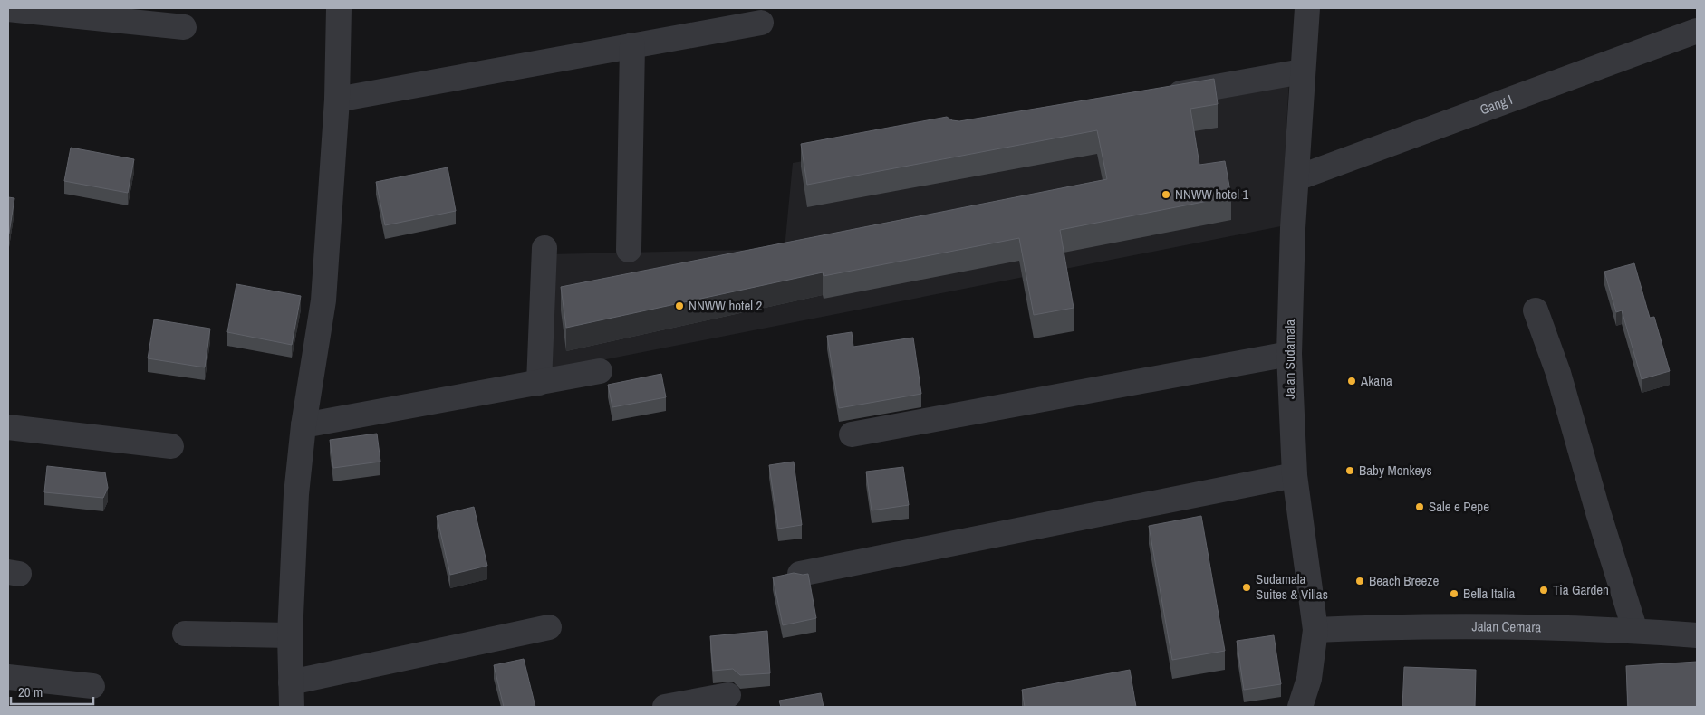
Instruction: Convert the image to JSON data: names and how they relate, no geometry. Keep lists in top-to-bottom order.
{
  "streets": {
    "street": ["Gang I", "Jalan Sudamala", "Jalan Cemara"]
  },
  "crossings": [
    ["Gang I", "Jalan Sudamala"],
    ["Jalan Sudamala", "Jalan Cemara"]
  ],
  "places": [
    "NNWW hotel 1",
    "NNWW hotel 2",
    "Akana",
    "Baby Monkeys",
    "Sale e Pepe",
    "Beach Breeze",
    "Sudamala Suites & Villas",
    "Tia Garden",
    "Bella Italia"
  ],
  "scale_bar": "20 m"
}
